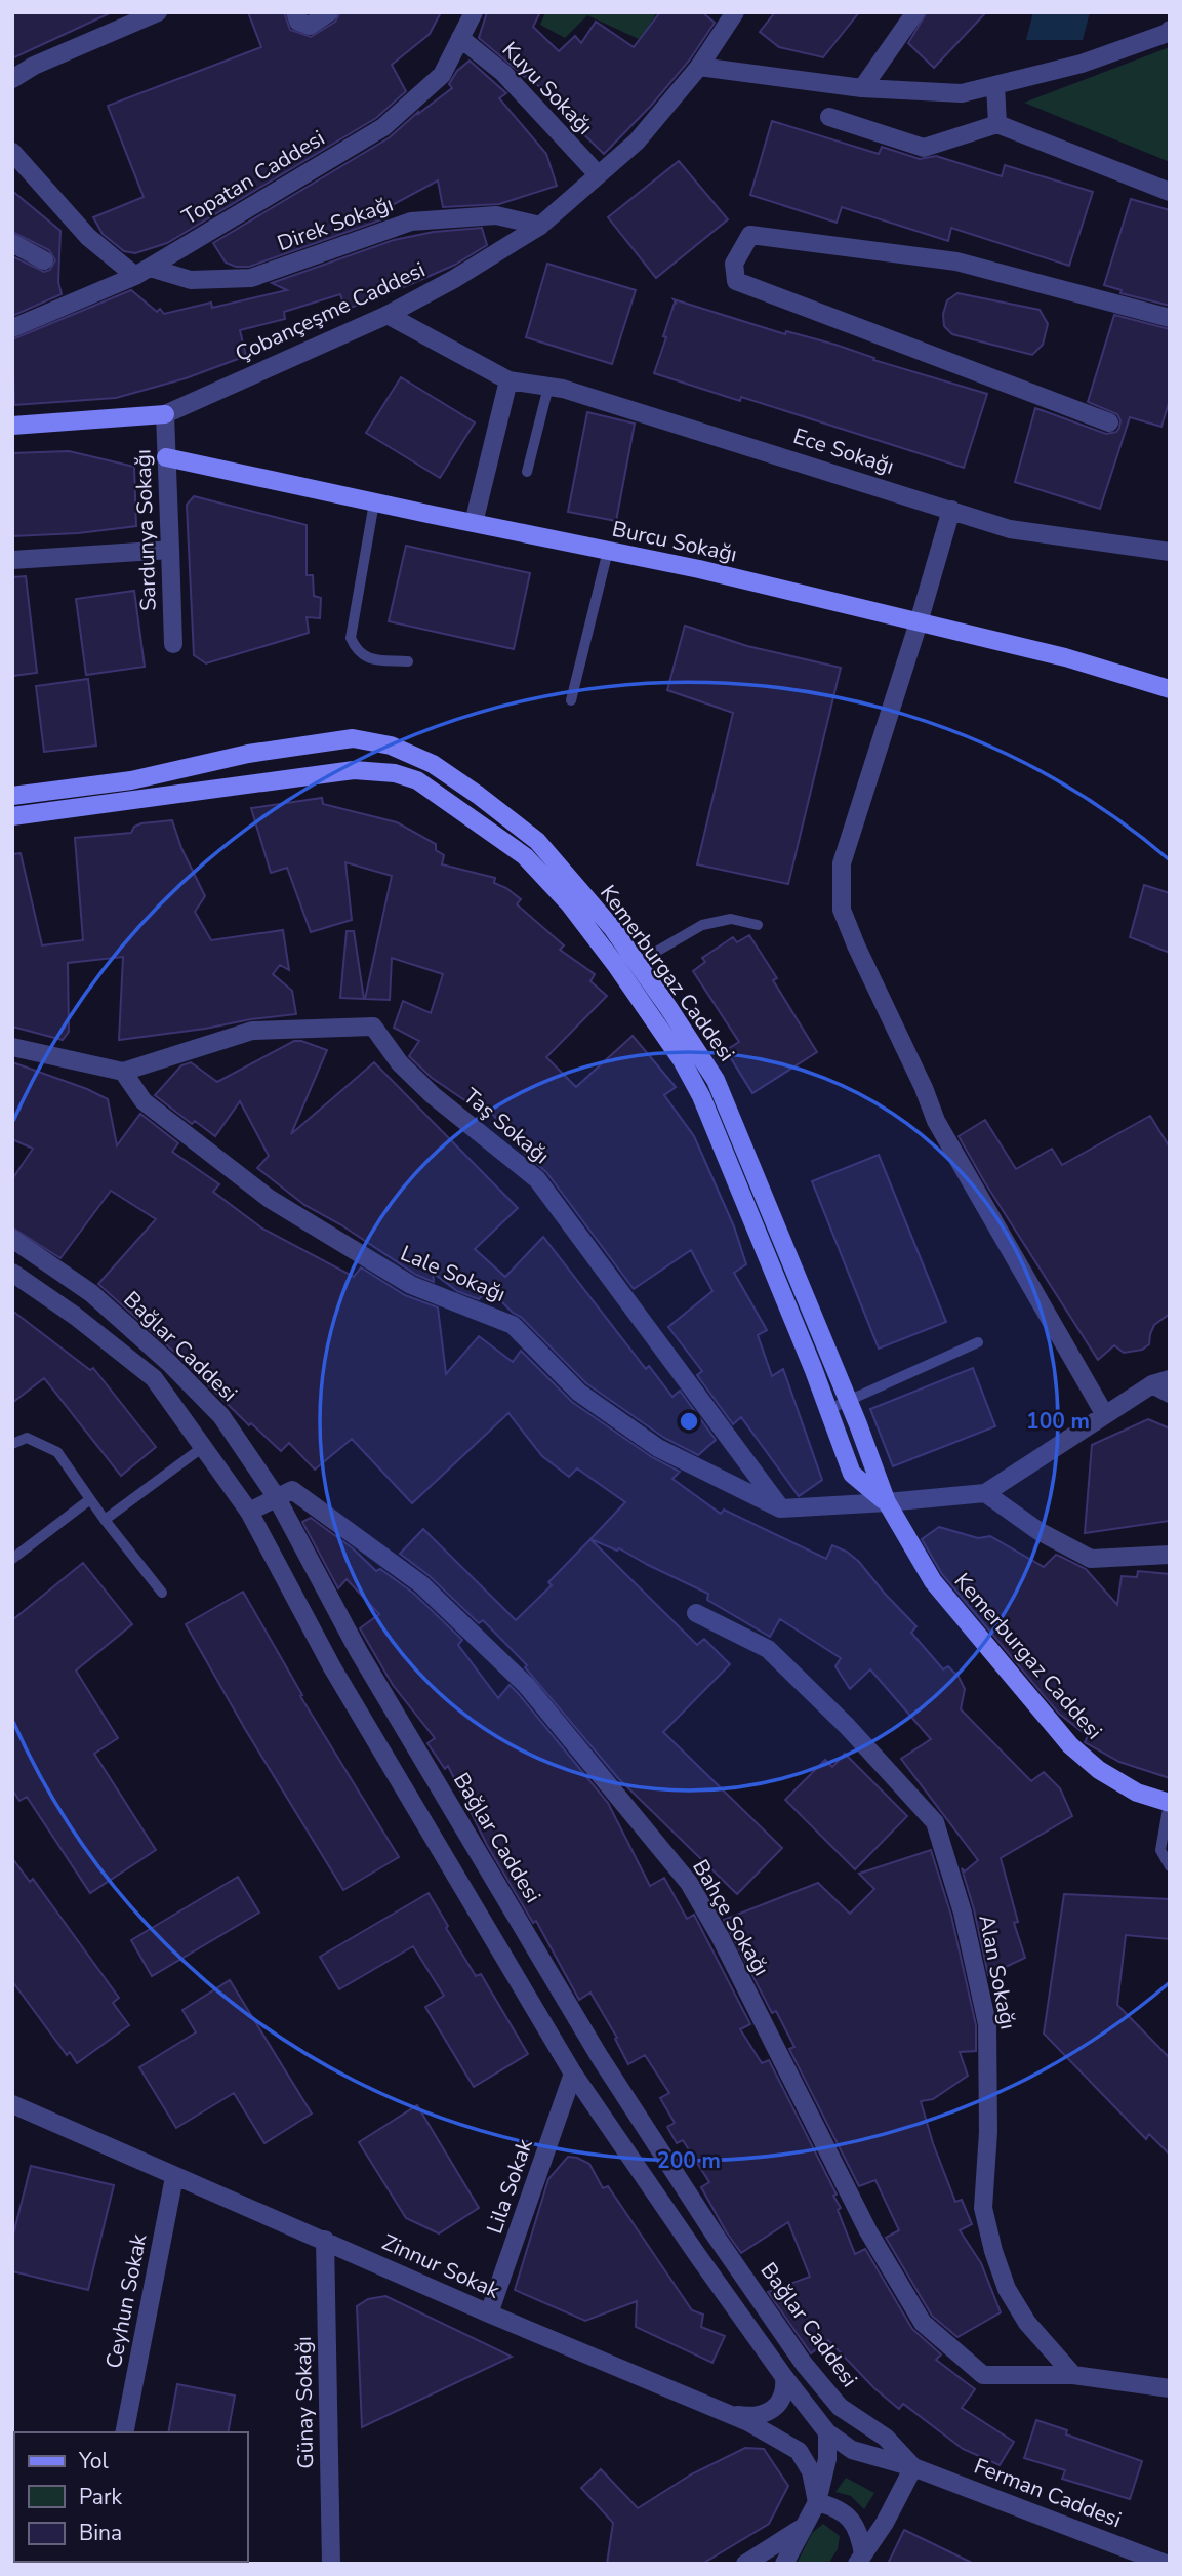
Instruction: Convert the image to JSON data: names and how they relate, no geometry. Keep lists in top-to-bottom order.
{
  "streets": {
    "main road": ["Çobançeşme Caddesi", "Burcu Sokağı", "Kemerburgaz Caddesi"],
    "street": [
      "Kuyu Sokağı",
      "Topatan Caddesi",
      "Direk Sokağı",
      "Ece Sokağı",
      "Sardunya Sokağı",
      "Taş Sokağı",
      "Lale Sokağı",
      "Bağlar Caddesi",
      "Bahçe Sokağı",
      "Alan Sokağı",
      "Lila Sokak",
      "Zinnur Sokak",
      "Ceyhun Sokak",
      "Günay Sokağı",
      "Ferman Caddesi"
    ]
  },
  "crossings": [
    ["Kuyu Sokağı", "Topatan Caddesi"],
    ["Kuyu Sokağı", "Çobançeşme Caddesi"],
    ["Topatan Caddesi", "Direk Sokağı"],
    ["Direk Sokağı", "Çobançeşme Caddesi"],
    ["Çobançeşme Caddesi", "Ece Sokağı"],
    ["Çobançeşme Caddesi", "Sardunya Sokağı"],
    ["Sardunya Sokağı", "Burcu Sokağı"],
    ["Kemerburgaz Caddesi", "Lale Sokağı"],
    ["Taş Sokağı", "Lale Sokağı"],
    ["Bağlar Caddesi", "Bahçe Sokağı"],
    ["Bağlar Caddesi", "Lila Sokak"],
    ["Bağlar Caddesi", "Ferman Caddesi"],
    ["Bahçe Sokağı", "Alan Sokağı"],
    ["Lila Sokak", "Zinnur Sokak"],
    ["Zinnur Sokak", "Ceyhun Sokak"],
    ["Zinnur Sokak", "Günay Sokağı"]
  ],
  "legend": ["Yol", "Park", "Bina"],
  "rings": ["100 m", "200 m"]
}
